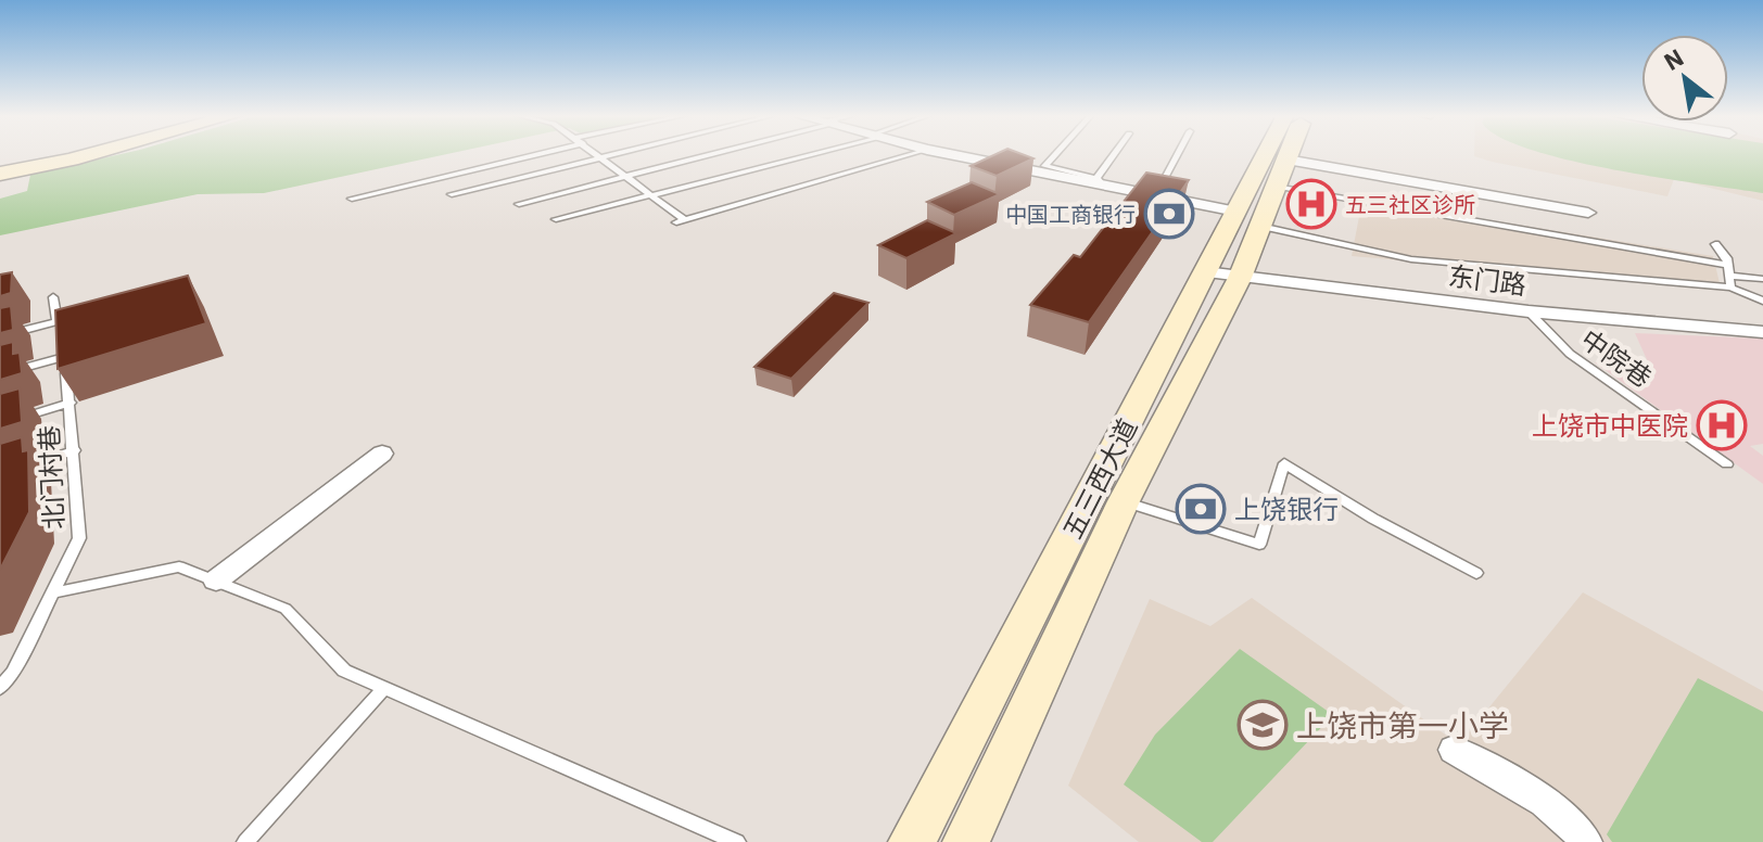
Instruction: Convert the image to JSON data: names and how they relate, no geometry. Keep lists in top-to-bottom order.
{
  "streets": {
    "main road": ["五三西大道"],
    "street": ["东门路"],
    "lane": ["中院巷", "北门村巷"]
  },
  "crossings": [
    ["东门路", "中院巷"],
    ["东门路", "五三西大道"]
  ],
  "places": {
    "hospital": ["五三社区诊所", "上饶市中医院"],
    "bank": ["中国工商银行", "上饶银行"],
    "school or university": ["上饶市第一小学"]
  },
  "north": "top left"
}
